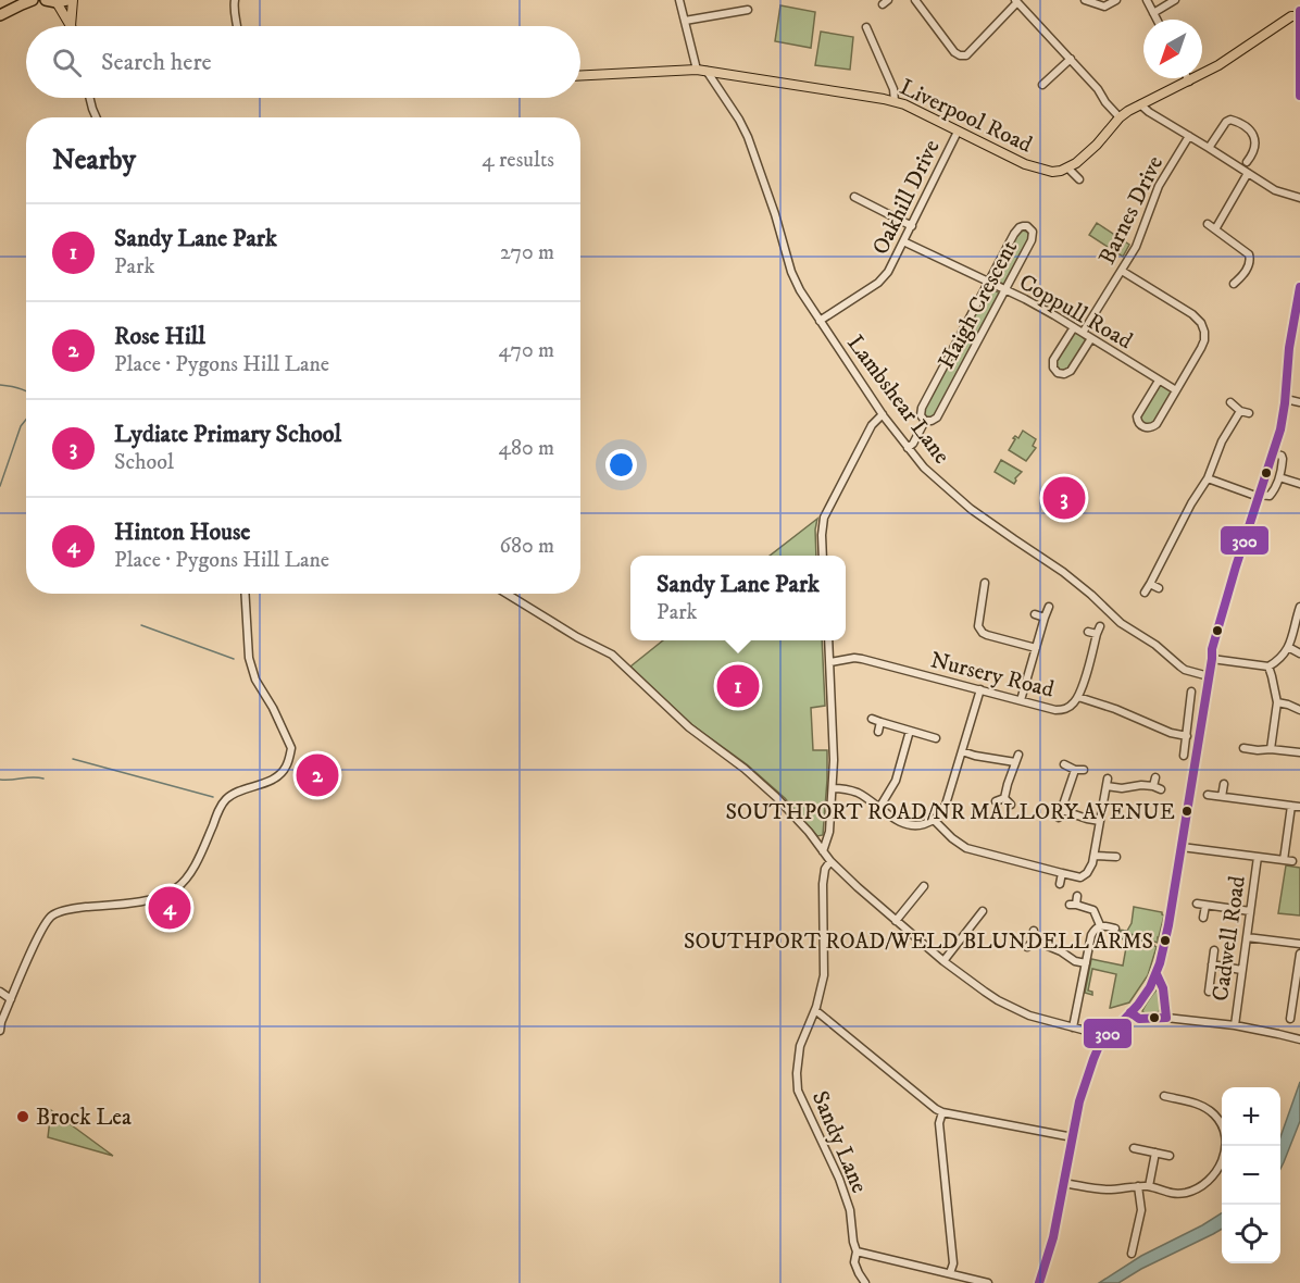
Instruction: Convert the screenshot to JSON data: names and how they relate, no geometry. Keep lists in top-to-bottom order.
{
  "streets": {
    "main road": ["Liverpool Road"],
    "street": [
      "Oakhill Drive",
      "Barnes Drive",
      "Haigh Crescent",
      "Coppull Road",
      "Lambshear Lane",
      "Nursery Road",
      "Cadwell Road",
      "Sandy Lane"
    ]
  },
  "crossings": [
    ["Liverpool Road", "Oakhill Drive"],
    ["Liverpool Road", "Lambshear Lane"],
    ["Oakhill Drive", "Coppull Road"],
    ["Oakhill Drive", "Lambshear Lane"],
    ["Barnes Drive", "Coppull Road"],
    ["Haigh Crescent", "Coppull Road"],
    ["Haigh Crescent", "Lambshear Lane"]
  ],
  "places": ["SOUTHPORT ROAD/NR MALLORY AVENUE", "SOUTHPORT ROAD/WELD BLUNDELL ARMS", "Brock Lea"],
  "lines": ["transit line 300"],
  "north": "bottom left",
  "page": {
    "search": "Search here",
    "heading": ["Nearby", "4 results"],
    "list": [
      {
        "mark": "1",
        "name": "Sandy Lane Park",
        "note": "Park",
        "value": "270 m"
      },
      {
        "mark": "2",
        "name": "Rose Hill",
        "note": "Place · Pygons Hill Lane",
        "value": "470 m"
      },
      {
        "mark": "3",
        "name": "Lydiate Primary School",
        "note": "School",
        "value": "480 m"
      },
      {
        "mark": "4",
        "name": "Hinton House",
        "note": "Place · Pygons Hill Lane",
        "value": "680 m"
      }
    ],
    "pins": [
      "3",
      "1",
      "2",
      "4"
    ],
    "popup": ["Sandy Lane Park", "Park"],
    "map_buttons": ["+", "−"]
  }
}
